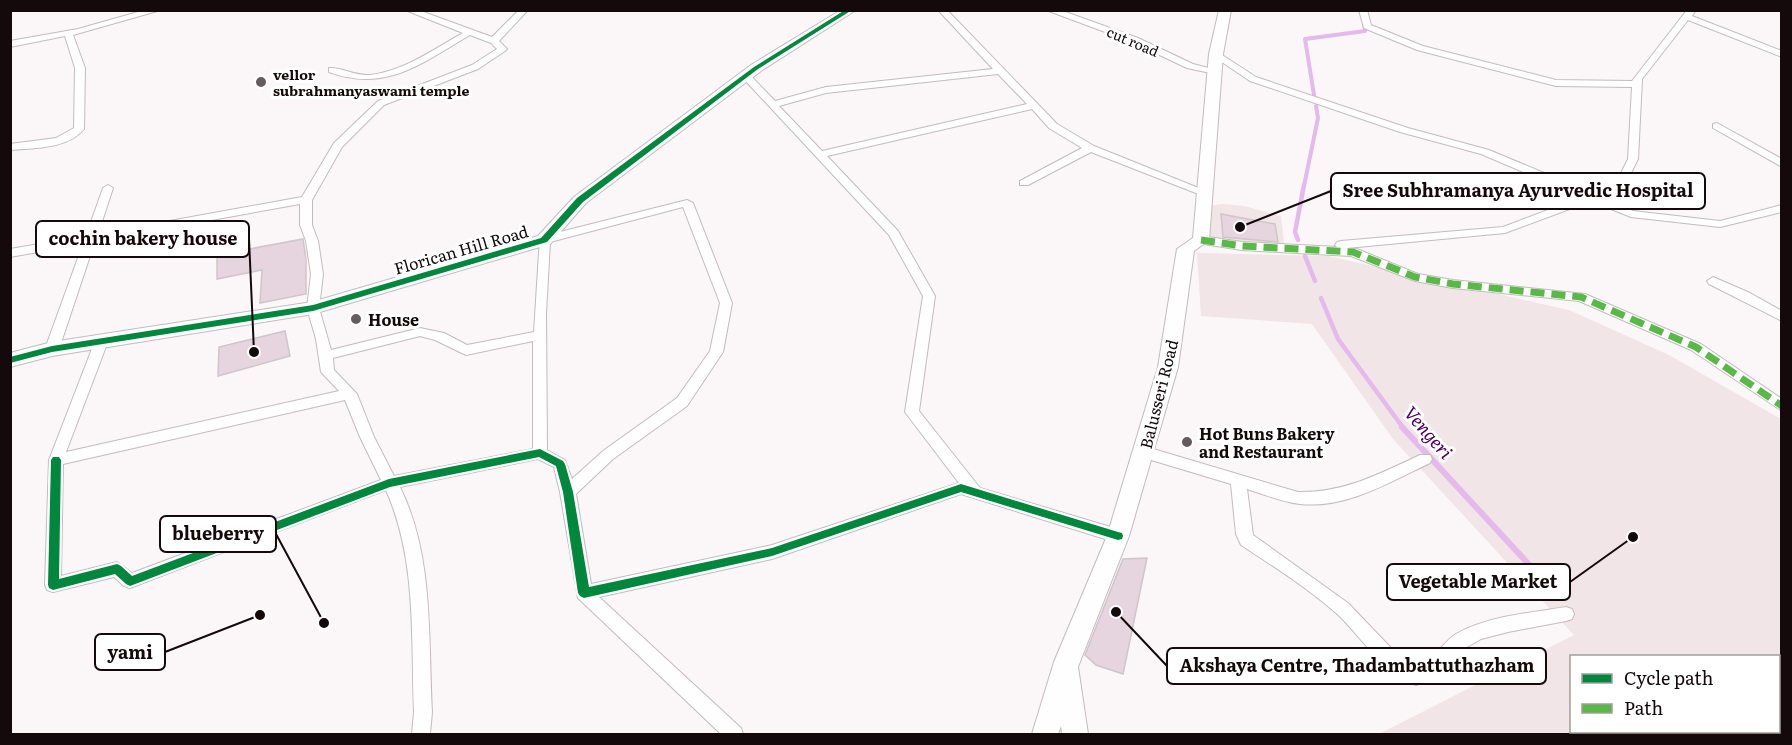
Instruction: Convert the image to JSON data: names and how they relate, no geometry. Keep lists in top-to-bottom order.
{
  "streets": {
    "main road": ["Florican Hill Road", "Balusseri Road"],
    "street": ["cut road"]
  },
  "water": ["Vengeri"],
  "places": [
    "vellor subrahmanyaswami temple",
    "Sree Subhramanya Ayurvedic Hospital",
    "House",
    "cochin bakery house",
    "Hot Buns Bakery and Restaurant",
    "Vegetable Market",
    "Akshaya Centre, Thadambattuthazham",
    "yami",
    "blueberry"
  ],
  "legend": ["Cycle path", "Path"]
}
